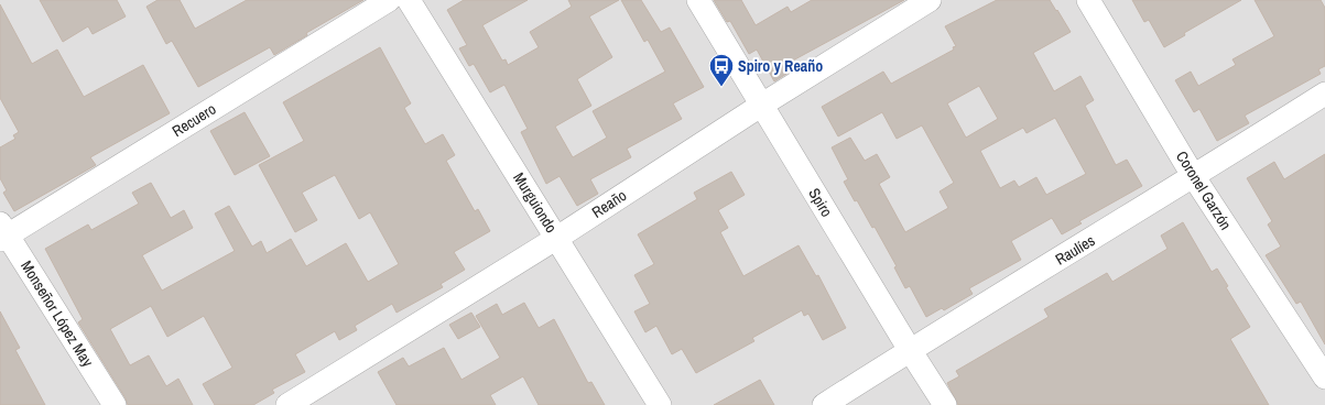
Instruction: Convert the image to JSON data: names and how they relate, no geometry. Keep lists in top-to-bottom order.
{
  "streets": {
    "street": [
      "Recuero",
      "Coronel Garzón",
      "Murguiondo",
      "Spiro",
      "Reaño",
      "Raulíes",
      "Monseñor López May"
    ]
  },
  "crossings": [
    ["Recuero", "Monseñor López May"],
    ["Coronel Garzón", "Raulíes"],
    ["Murguiondo", "Reaño"],
    ["Spiro", "Reaño"],
    ["Spiro", "Raulíes"]
  ],
  "places": {
    "bus stop": ["Spiro y Reaño"]
  }
}
